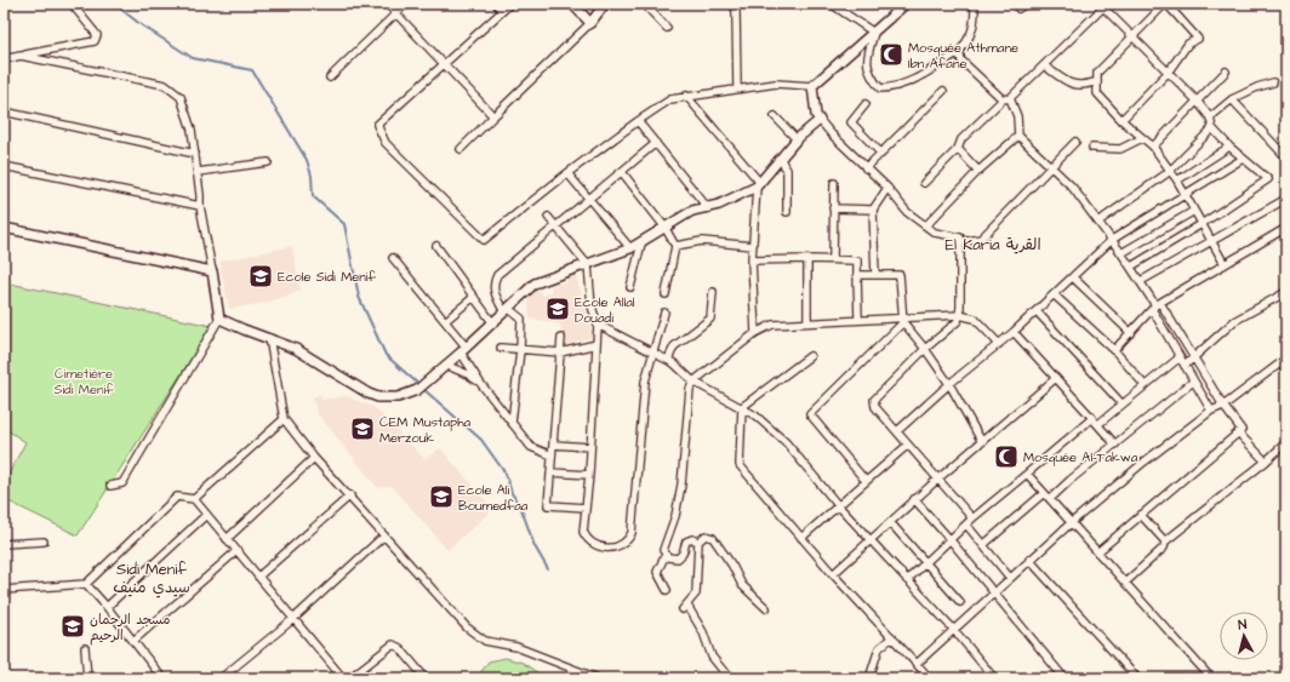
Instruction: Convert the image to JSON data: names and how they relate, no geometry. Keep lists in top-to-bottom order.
{
  "districts": ["El Karia القرية", "Sidi Menif سيدي منيف"],
  "parks": ["Cimetière Sidi Menif"],
  "places": {
    "mosque": ["Mosquée Athmane Ibn Afane", "Mosquée Al-Takwa"],
    "school or university": [
      "Ecole Sidi Menif",
      "Ecole Allal Douadi",
      "CEM Mustapha Merzouk",
      "Ecole Ali Boumedfaa",
      "مسجد الرحمان الرحيم"
    ]
  },
  "north": "top"
}
